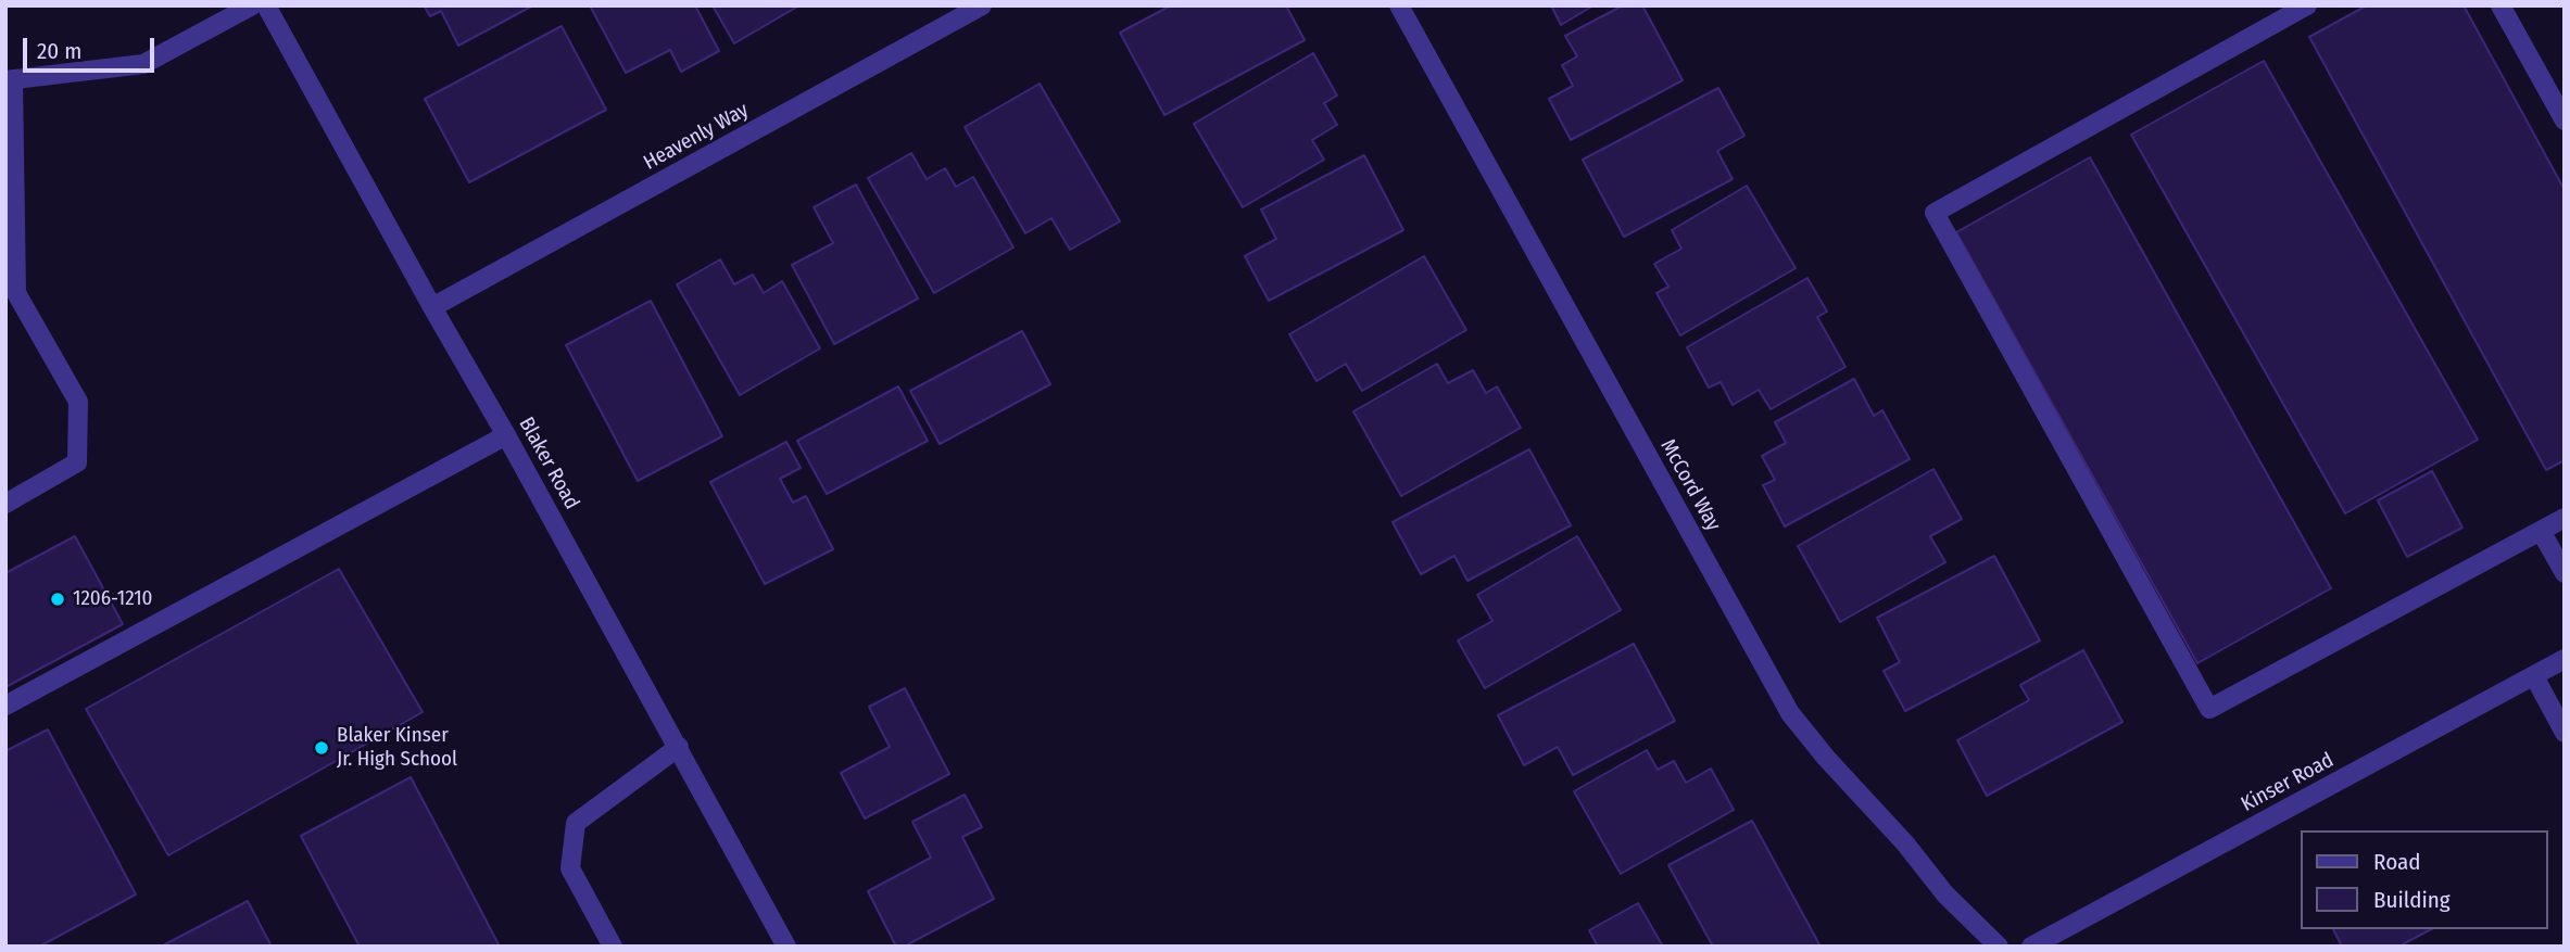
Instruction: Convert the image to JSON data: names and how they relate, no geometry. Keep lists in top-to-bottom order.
{
  "streets": {
    "street": [
      "Heavenly Way",
      "Blaker Road",
      "McCord Way",
      "Kinser Road"
    ]
  },
  "crossings": [
    ["Heavenly Way", "Blaker Road"]
  ],
  "places": ["1206-1210", "Blaker Kinser Jr. High School"],
  "legend": ["Road", "Building"],
  "scale_bar": "20 m"
}
